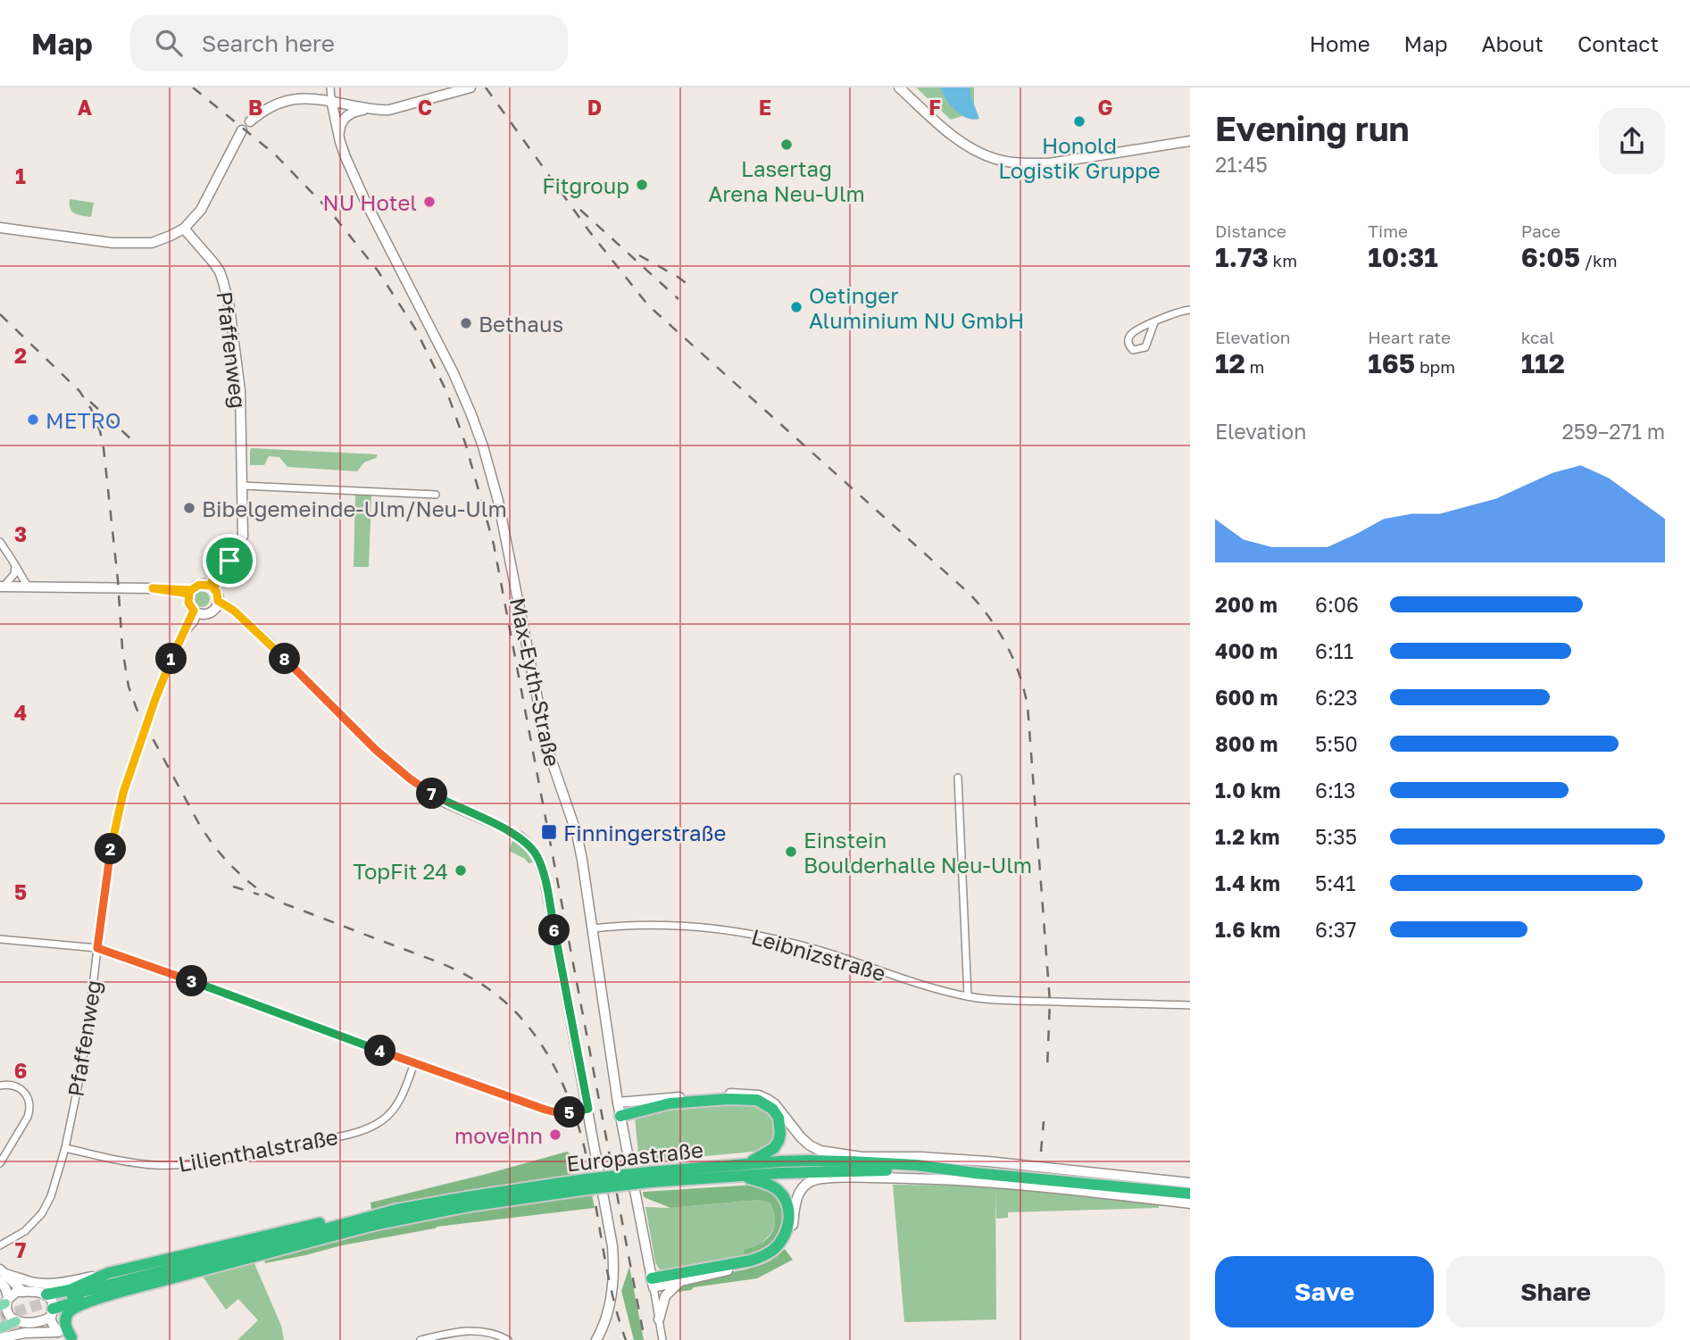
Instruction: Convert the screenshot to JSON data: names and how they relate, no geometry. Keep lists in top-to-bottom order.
{
  "streets": {
    "highway": ["Europastraße"],
    "street": [
      "Pfaffenweg",
      "Max-Eyth-Straße",
      "Leibnizstraße",
      "Lilienthalstraße"
    ]
  },
  "crossings": [
    ["Pfaffenweg", "Lilienthalstraße"],
    ["Max-Eyth-Straße", "Leibnizstraße"]
  ],
  "places": {
    "other": [
      "Honold Logistik Gruppe",
      "Lasertag Arena Neu-Ulm",
      "Fitgroup",
      "NU Hotel",
      "Oetinger Aluminium NU GmbH",
      "Bethaus",
      "METRO",
      "Bibelgemeinde-Ulm/Neu-Ulm",
      "Einstein Boulderhalle Neu-Ulm",
      "TopFit 24",
      "moveInn"
    ],
    "transit": ["Finningerstraße"]
  },
  "page": {
    "header": "Map",
    "search": "Search here",
    "nav": [
      "Home",
      "Map",
      "About",
      "Contact"
    ],
    "heading": ["Evening run", "21:45"],
    "stats": [
      ["Distance", "1.73 km"],
      ["Time", "10:31"],
      ["Pace", "6:05 /km"],
      ["Elevation", "12 m"],
      ["Heart rate", "165 bpm"],
      ["kcal", "112"]
    ],
    "chart": ["Elevation", "259–271 m"],
    "list": [
      {
        "name": "200 m",
        "note": "6:06"
      },
      {
        "name": "400 m",
        "note": "6:11"
      },
      {
        "name": "600 m",
        "note": "6:23"
      },
      {
        "name": "800 m",
        "note": "5:50"
      },
      {
        "name": "1.0 km",
        "note": "6:13"
      },
      {
        "name": "1.2 km",
        "note": "5:35"
      },
      {
        "name": "1.4 km",
        "note": "5:41"
      },
      {
        "name": "1.6 km",
        "note": "6:37"
      }
    ],
    "pins": [
      "1",
      "8",
      "7",
      "2",
      "6",
      "3",
      "4",
      "5"
    ],
    "buttons": ["Save", "Share"]
  },
  "grid": {
    "columns": [
      "A",
      "B",
      "C",
      "D",
      "E",
      "F",
      "G"
    ],
    "rows": [
      "1",
      "2",
      "3",
      "4",
      "5",
      "6",
      "7"
    ]
  }
}
